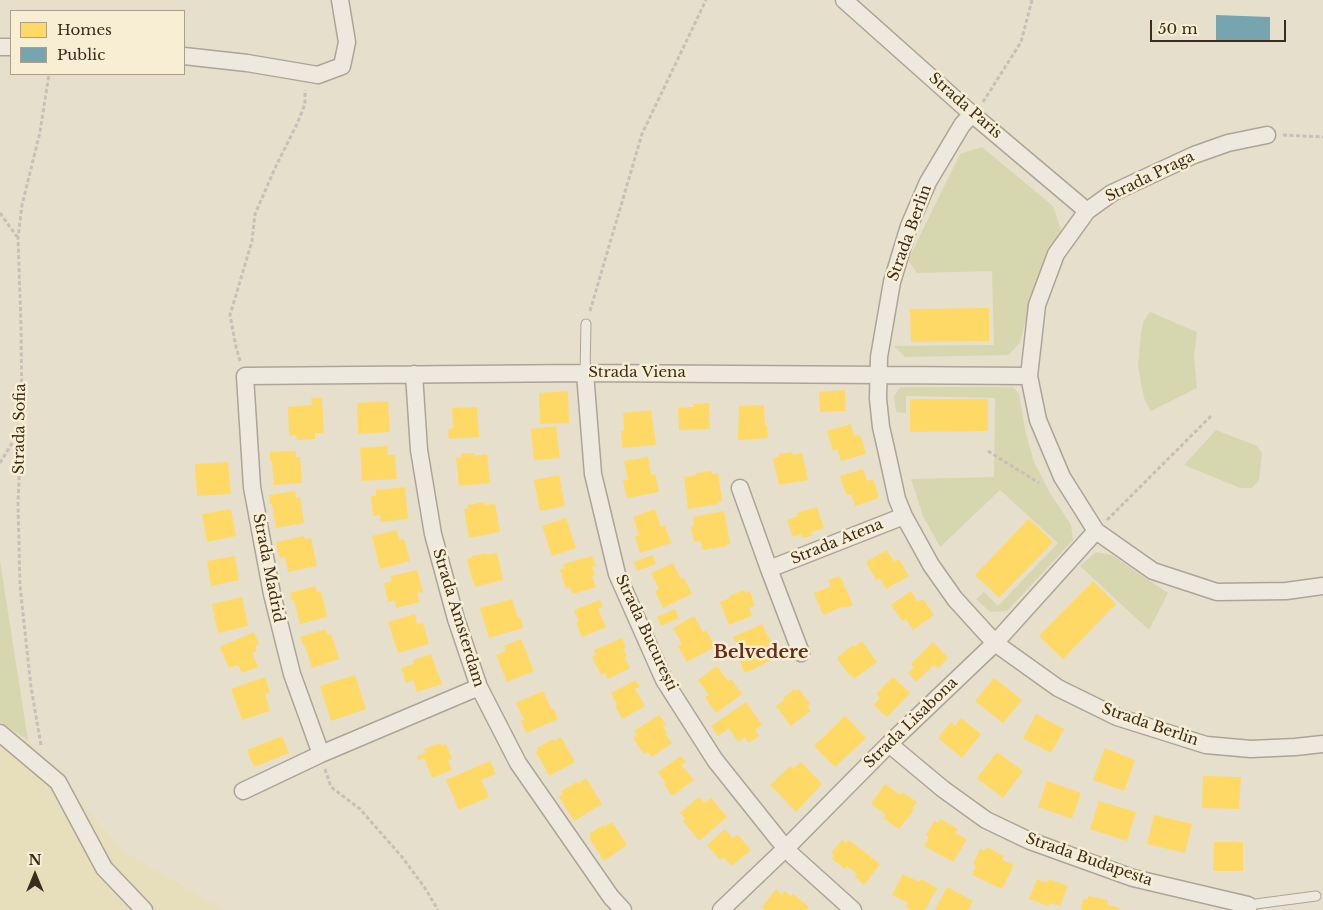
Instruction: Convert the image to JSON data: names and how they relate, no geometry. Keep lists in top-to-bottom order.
{
  "streets": {
    "street": [
      "Strada Paris",
      "Strada Praga",
      "Strada Berlin",
      "Strada Viena",
      "Strada Atena",
      "Strada Madrid",
      "Strada Amsterdam",
      "Strada București",
      "Strada Lisabona",
      "Strada Budapesta"
    ],
    "path": ["Strada Sofia"]
  },
  "crossings": [
    ["Strada Paris", "Strada Praga"],
    ["Strada Paris", "Strada Berlin"],
    ["Strada Praga", "Strada Viena"],
    ["Strada Praga", "Strada Lisabona"],
    ["Strada Berlin", "Strada Viena"],
    ["Strada Berlin", "Strada Atena"],
    ["Strada Berlin", "Strada Lisabona"],
    ["Strada Viena", "Strada Madrid"],
    ["Strada Viena", "Strada Amsterdam"],
    ["Strada Viena", "Strada București"],
    ["Strada București", "Strada Lisabona"],
    ["Strada Lisabona", "Strada Budapesta"]
  ],
  "districts": ["Belvedere"],
  "legend": ["Homes", "Public"],
  "scale_bar": "50 m",
  "north": "top"
}
